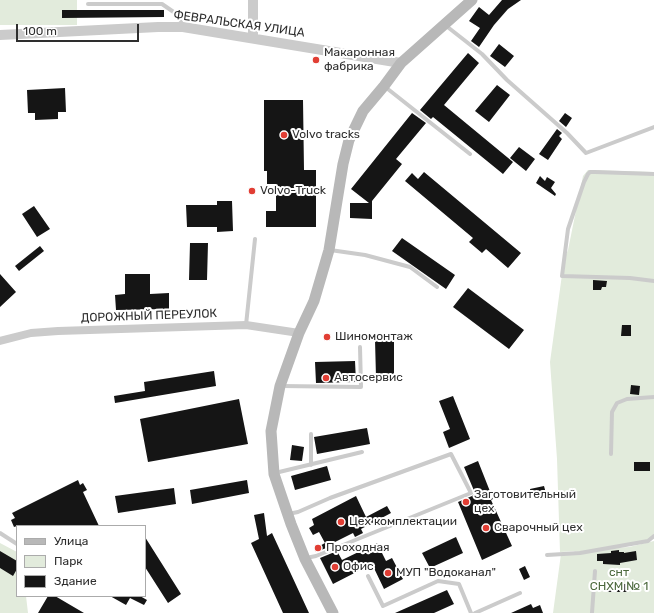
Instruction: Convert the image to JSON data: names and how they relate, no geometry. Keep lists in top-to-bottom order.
{
  "streets": {
    "street": ["ФЕВРАЛЬСКАЯ УЛИЦА", "ДОРОЖНЫЙ ПЕРЕУЛОК"]
  },
  "parks": ["снт СНХМ № 1"],
  "places": [
    "Макаронная фабрика",
    "Volvo tracks",
    "Volvo-Truck",
    "Шиномонтаж",
    "Автосервис",
    "Заготовительный цех",
    "Цех комплектации",
    "Сварочный цех",
    "Проходная",
    "Офис",
    "МУП \"Водоканал\""
  ],
  "legend": ["Улица", "Парк", "Здание"],
  "scale_bar": "100 m"
}
